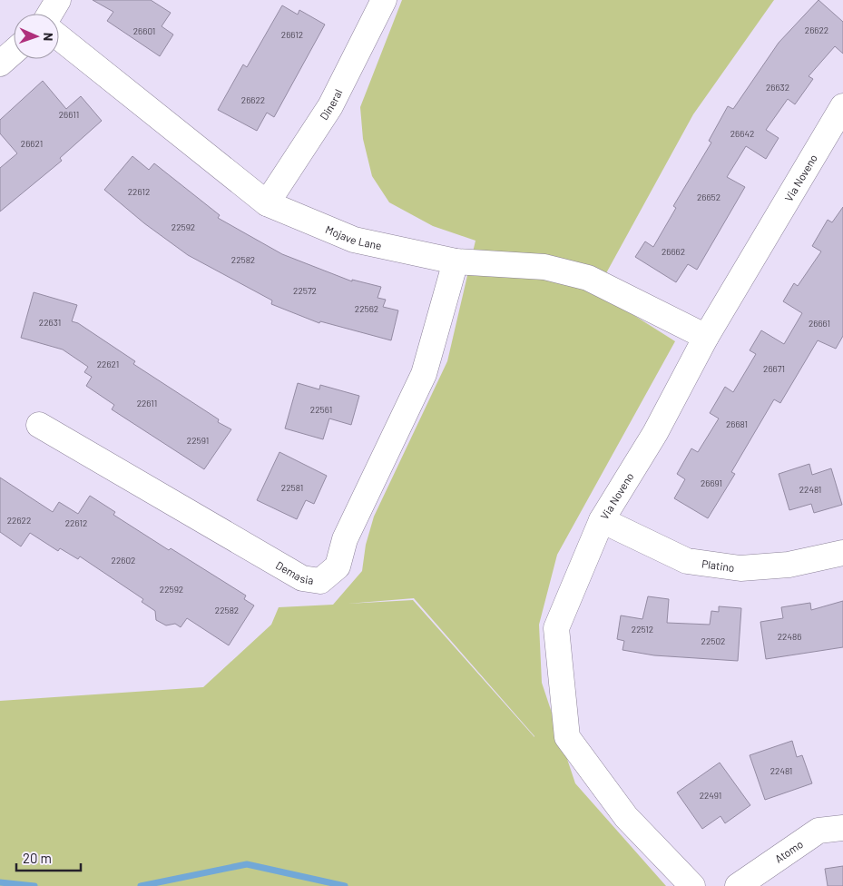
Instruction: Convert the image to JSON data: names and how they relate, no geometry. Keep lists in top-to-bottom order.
{
  "streets": {
    "street": [
      "Dineral",
      "Via Noveno",
      "Mojave Lane",
      "Platino",
      "Demasia",
      "Atomo"
    ]
  },
  "crossings": [
    ["Dineral", "Mojave Lane"],
    ["Via Noveno", "Mojave Lane"],
    ["Via Noveno", "Platino"],
    ["Mojave Lane", "Demasia"]
  ],
  "house_numbers": [
    "26622",
    "26601",
    "26612",
    "26632",
    "26622",
    "26611",
    "26642",
    "26621",
    "22612",
    "26652",
    "22592",
    "26662",
    "22582",
    "22572",
    "22562",
    "22631",
    "26661",
    "22621",
    "26671",
    "22611",
    "22561",
    "26681",
    "22591",
    "26691",
    "22581",
    "22481",
    "22622",
    "22612",
    "22602",
    "22592",
    "22582",
    "22512",
    "22486",
    "22502",
    "22481",
    "22491"
  ],
  "scale_bar": "20 m",
  "north": "right"
}
